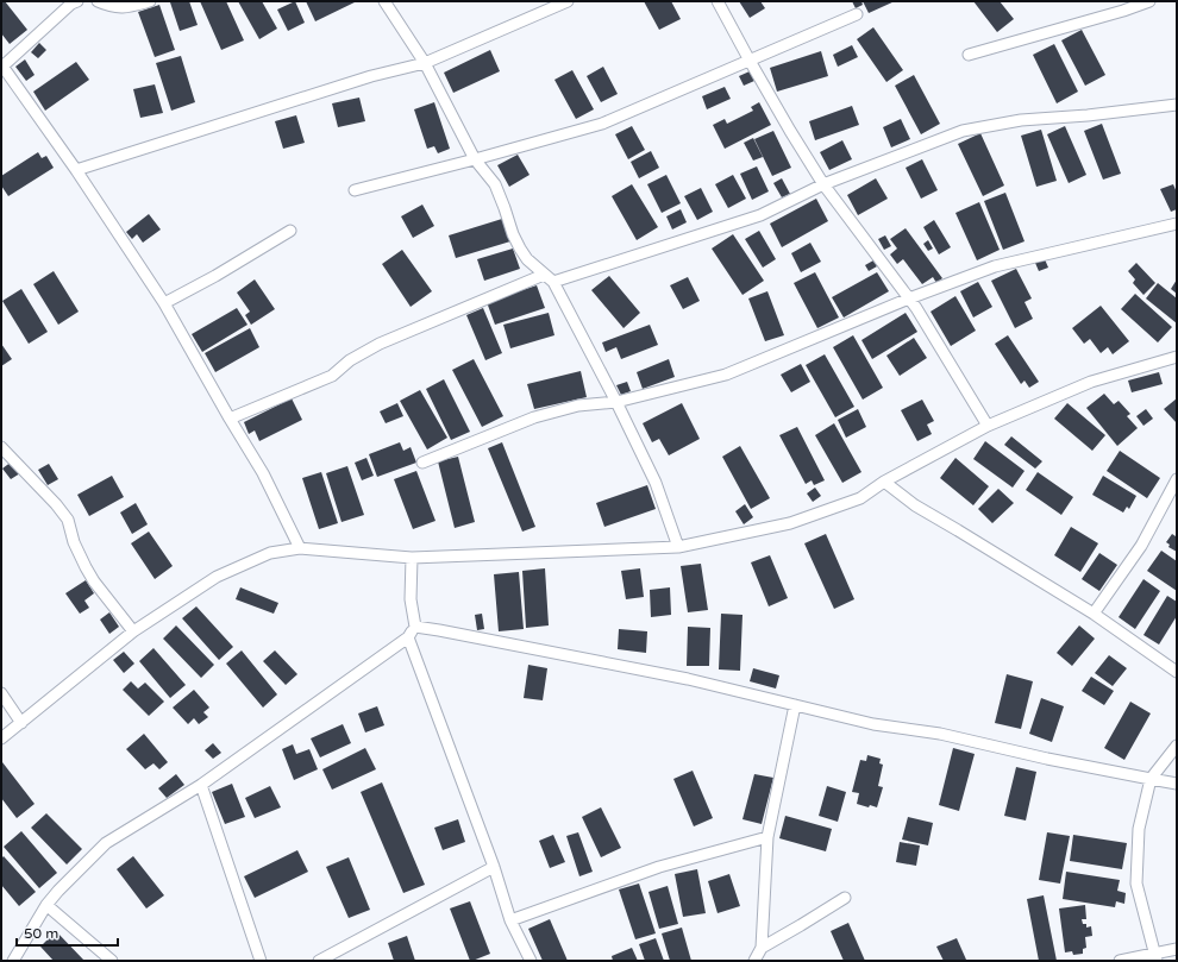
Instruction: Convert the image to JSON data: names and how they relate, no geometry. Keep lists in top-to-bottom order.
{
  "scale_bar": "50 m"
}
